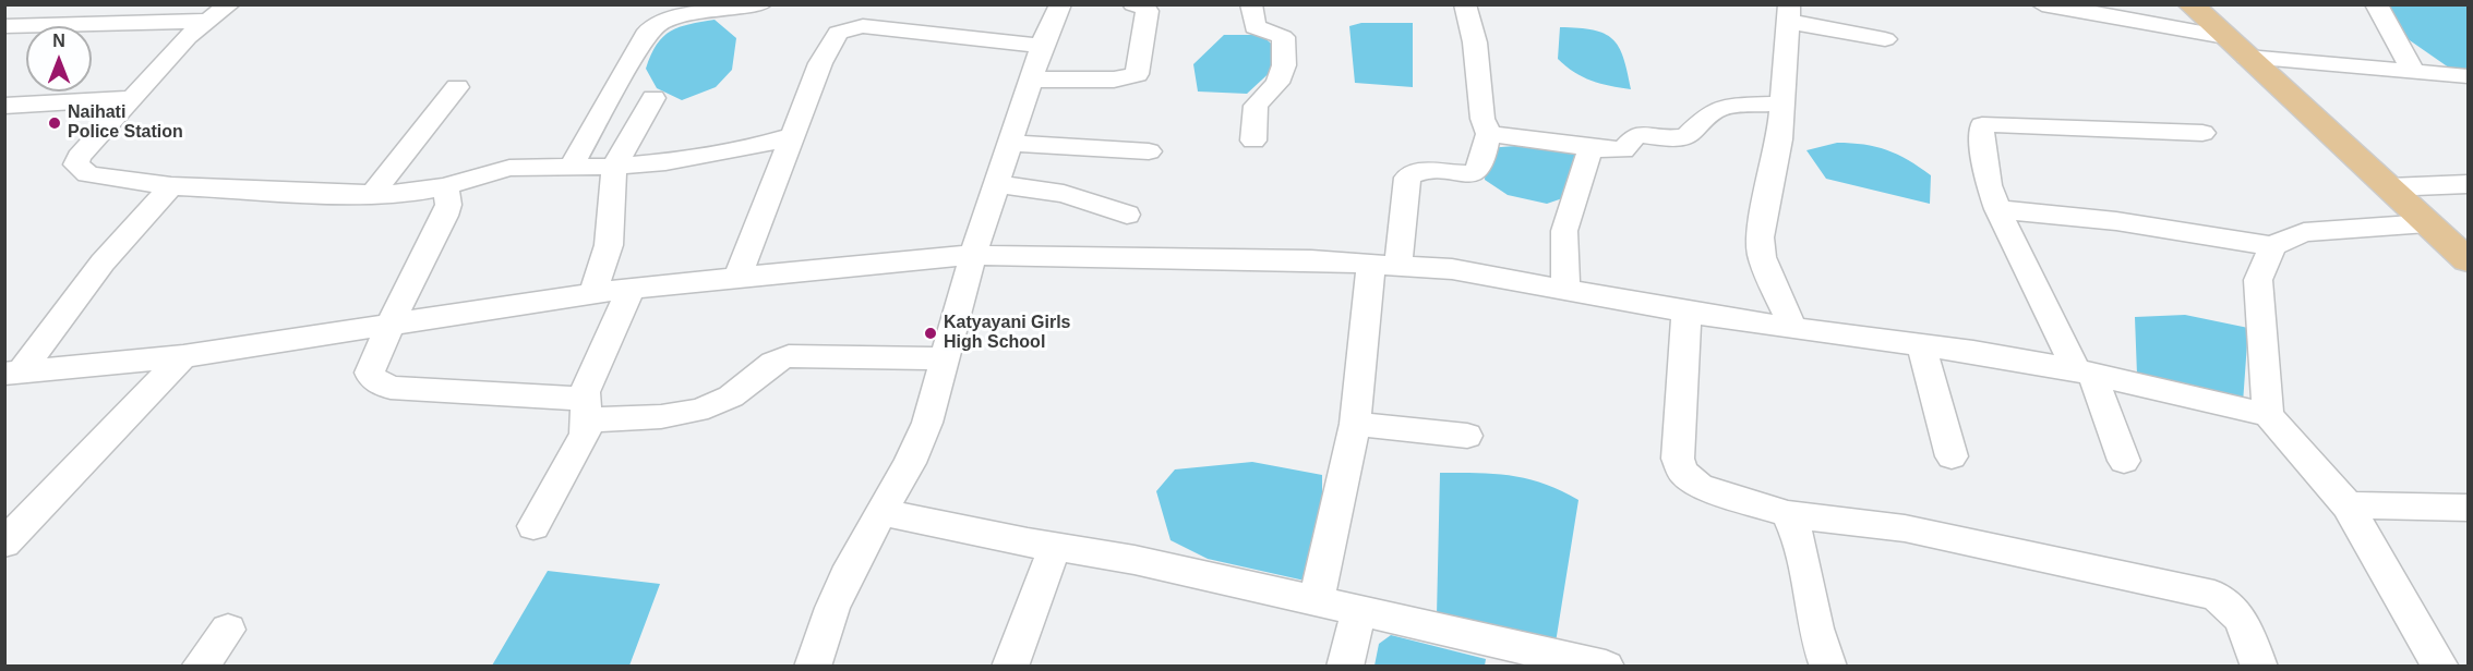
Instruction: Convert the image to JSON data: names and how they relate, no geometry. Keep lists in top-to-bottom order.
{
  "places": ["Naihati Police Station", "Katyayani Girls High School"],
  "north": "top"
}
